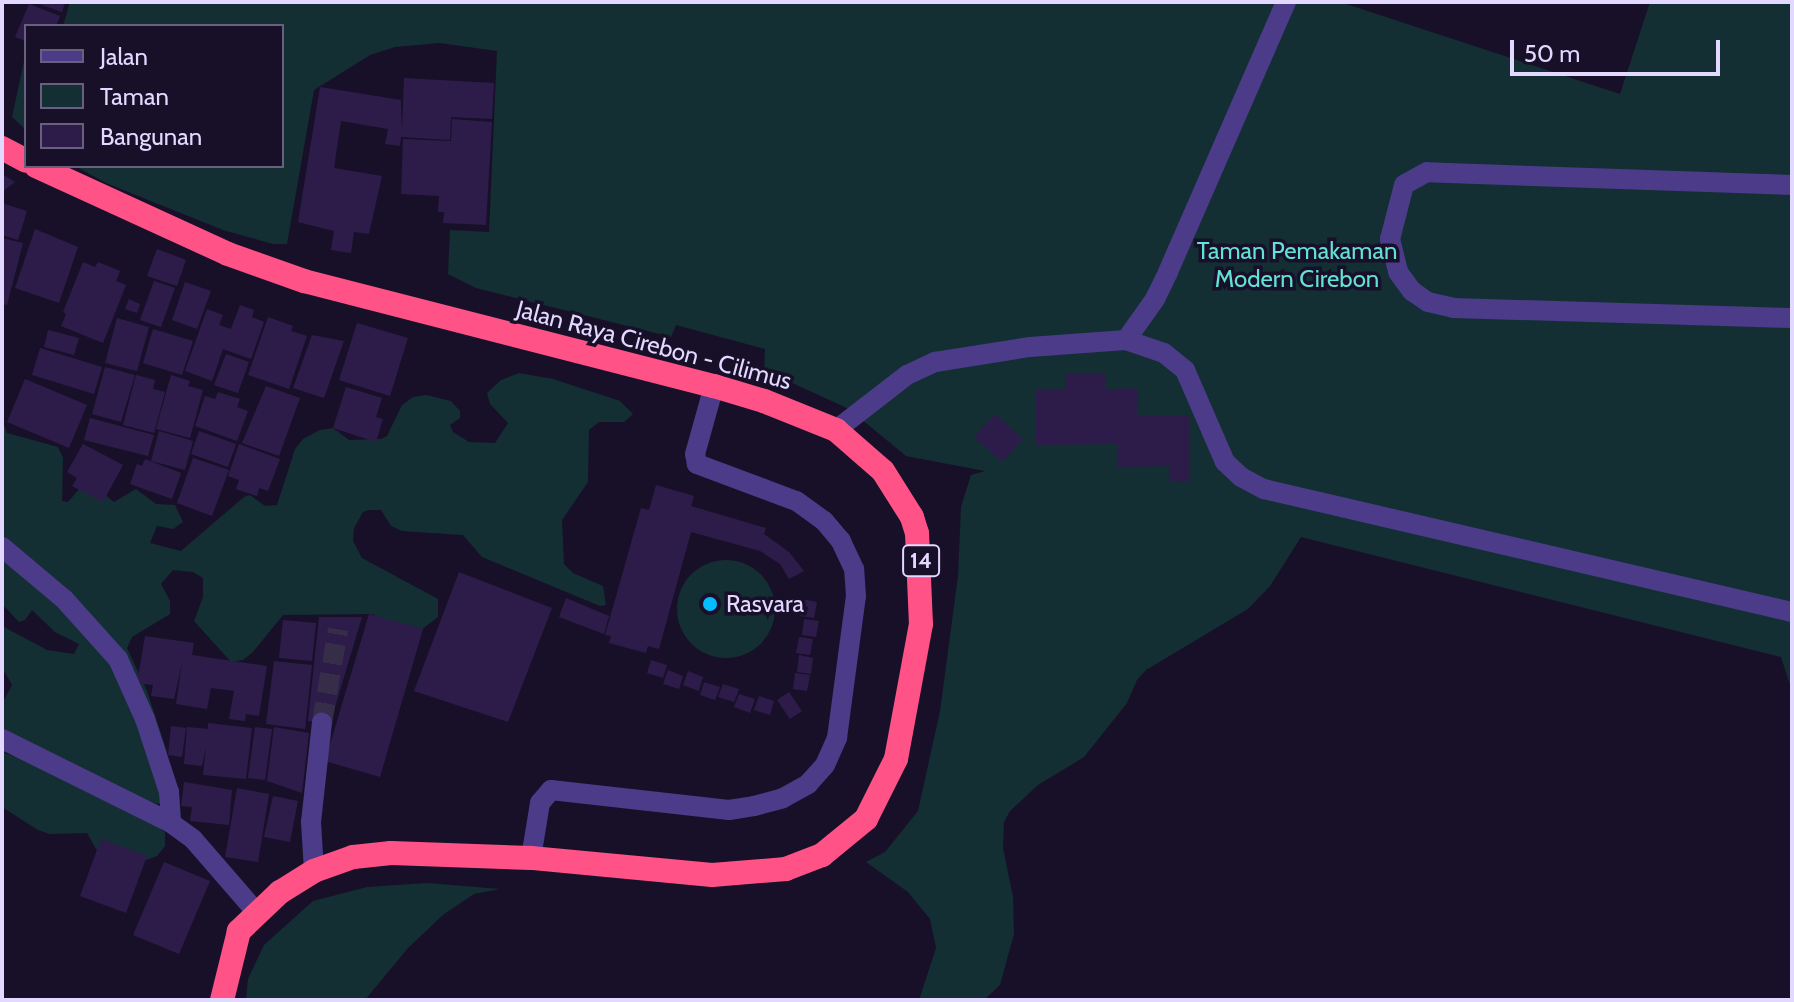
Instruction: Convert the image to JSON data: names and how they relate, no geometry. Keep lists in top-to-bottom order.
{
  "streets": {
    "highway": ["Jalan Raya Cirebon - Cilimus", "14"]
  },
  "parks": ["Taman Pemakaman Modern Cirebon"],
  "places": ["Rasvara"],
  "legend": ["Jalan", "Taman", "Bangunan"],
  "scale_bar": "50 m"
}
